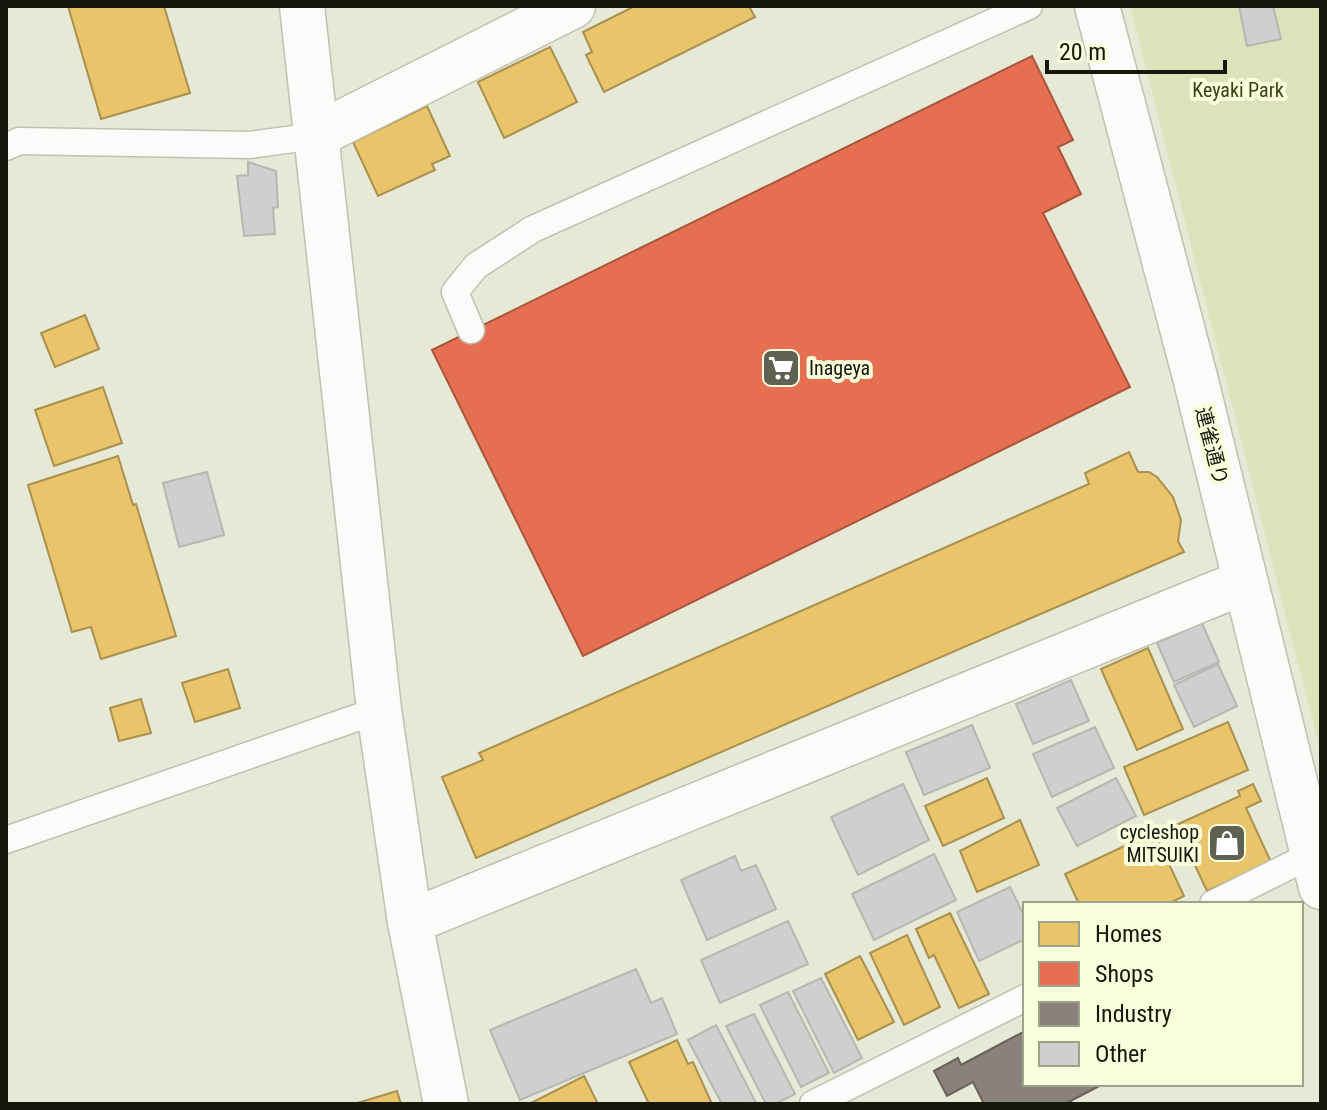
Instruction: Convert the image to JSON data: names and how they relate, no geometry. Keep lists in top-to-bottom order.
{
  "streets": {
    "street": ["連雀通り"]
  },
  "parks": ["Keyaki Park"],
  "places": {
    "supermarket": ["Inageya"],
    "shop": ["cycleshop MITSUIKI"]
  },
  "legend": [
    "Homes",
    "Shops",
    "Industry",
    "Other"
  ],
  "scale_bar": "20 m"
}
